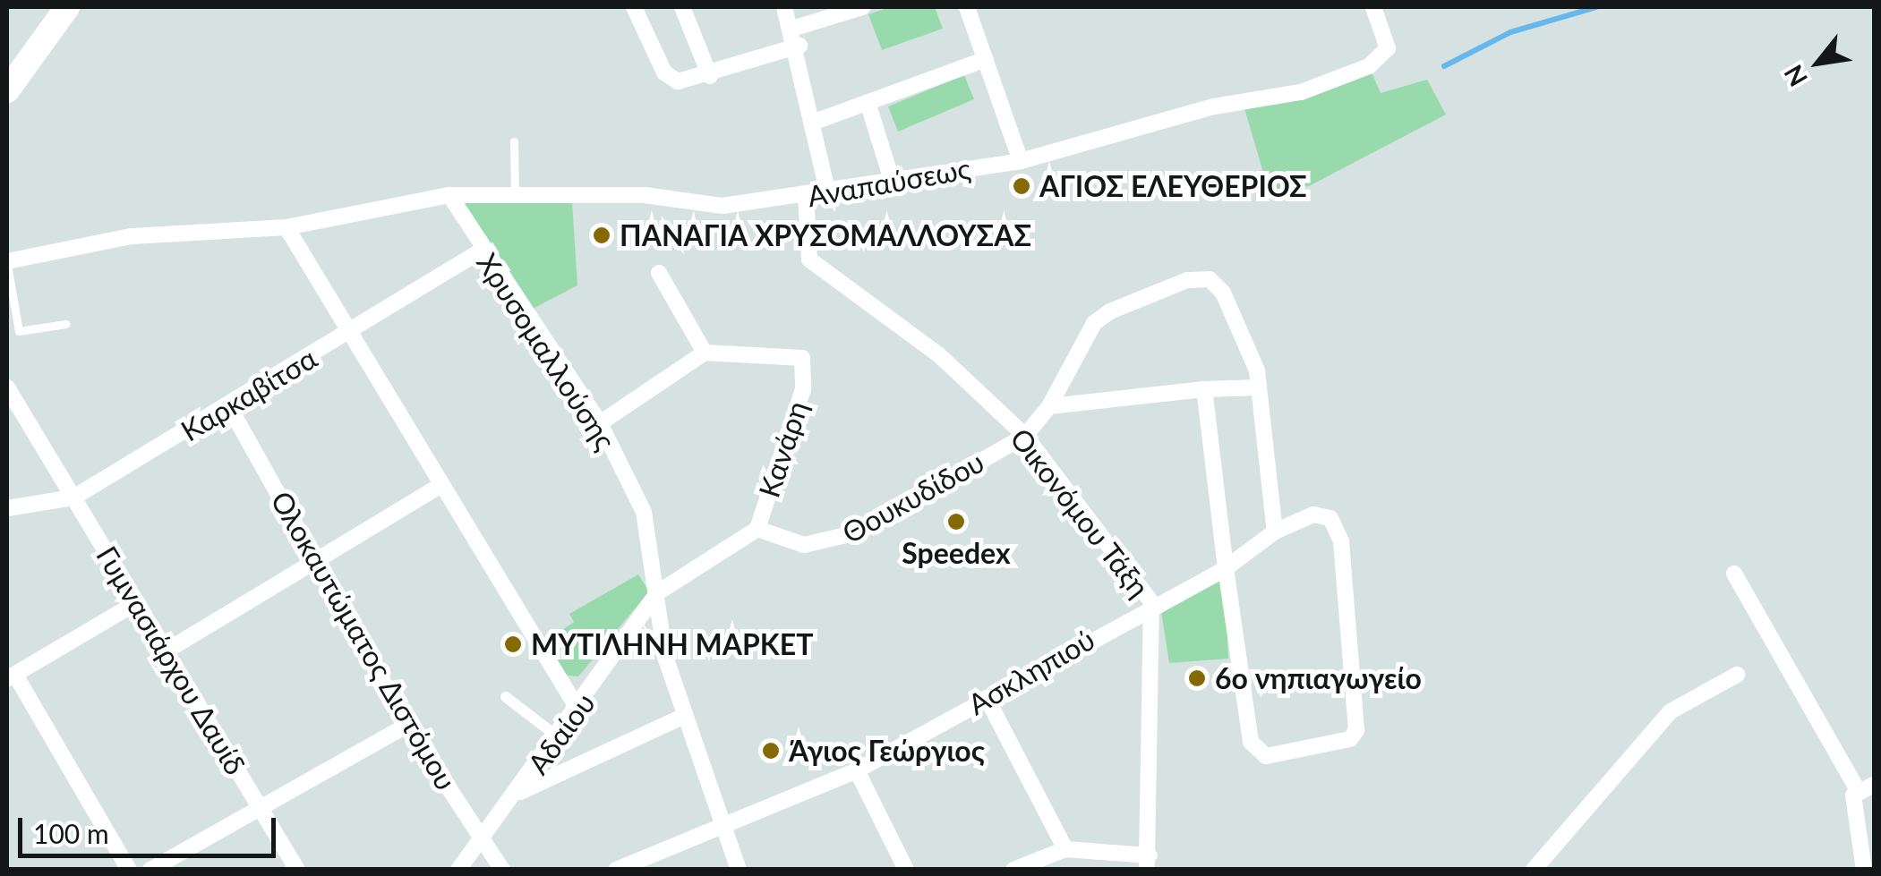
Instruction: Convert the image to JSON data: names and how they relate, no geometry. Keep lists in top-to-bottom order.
{
  "streets": {
    "street": [
      "Αναπαύσεως",
      "Χρυσομαλλούσης",
      "Καρκαβίτσα",
      "Κανάρη",
      "Θουκυδίδου",
      "Οικονόμου Τάξη",
      "Ολοκαυτώματος Διστόμου",
      "Γυμνασιάρχου Δαυίδ",
      "Ασκληπιού",
      "Αδαίου"
    ]
  },
  "crossings": [
    ["Αναπαύσεως", "Χρυσομαλλούσης"],
    ["Αναπαύσεως", "Οικονόμου Τάξη"],
    ["Χρυσομαλλούσης", "Καρκαβίτσα"],
    ["Χρυσομαλλούσης", "Ασκληπιού"],
    ["Χρυσομαλλούσης", "Αδαίου"],
    ["Καρκαβίτσα", "Ολοκαυτώματος Διστόμου"],
    ["Καρκαβίτσα", "Γυμνασιάρχου Δαυίδ"],
    ["Κανάρη", "Θουκυδίδου"],
    ["Θουκυδίδου", "Οικονόμου Τάξη"],
    ["Οικονόμου Τάξη", "Ασκληπιού"],
    ["Ολοκαυτώματος Διστόμου", "Αδαίου"]
  ],
  "places": [
    "ΑΓΙΟΣ ΕΛΕΥΘΕΡΙΟΣ",
    "ΠΑΝΑΓΙΑ ΧΡΥΣΟΜΑΛΛΟΥΣΑΣ",
    "Speedex",
    "ΜΥΤΙΛΗΝΗ ΜΑΡΚΕΤ",
    "6ο νηπιαγωγείο",
    "Άγιος Γεώργιος"
  ],
  "scale_bar": "100 m",
  "north": "bottom left"
}
